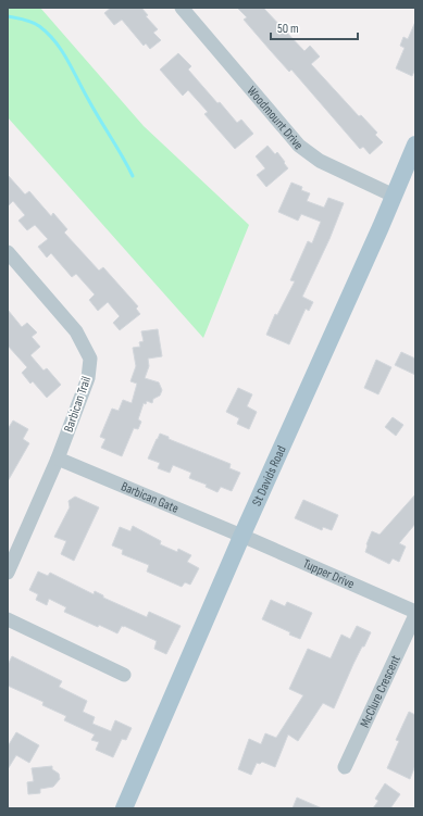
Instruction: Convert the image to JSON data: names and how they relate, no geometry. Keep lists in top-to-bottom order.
{
  "streets": {
    "main road": ["St Davids Road"],
    "street": [
      "Woodmount Drive",
      "Barbican Trail",
      "Barbican Gate",
      "Tupper Drive",
      "McClure Crescent"
    ]
  },
  "crossings": [
    ["Woodmount Drive", "St Davids Road"],
    ["Barbican Trail", "Barbican Gate"],
    ["St Davids Road", "Barbican Gate"],
    ["St Davids Road", "Tupper Drive"],
    ["Barbican Gate", "Tupper Drive"],
    ["Tupper Drive", "McClure Crescent"]
  ],
  "scale_bar": "50 m"
}
